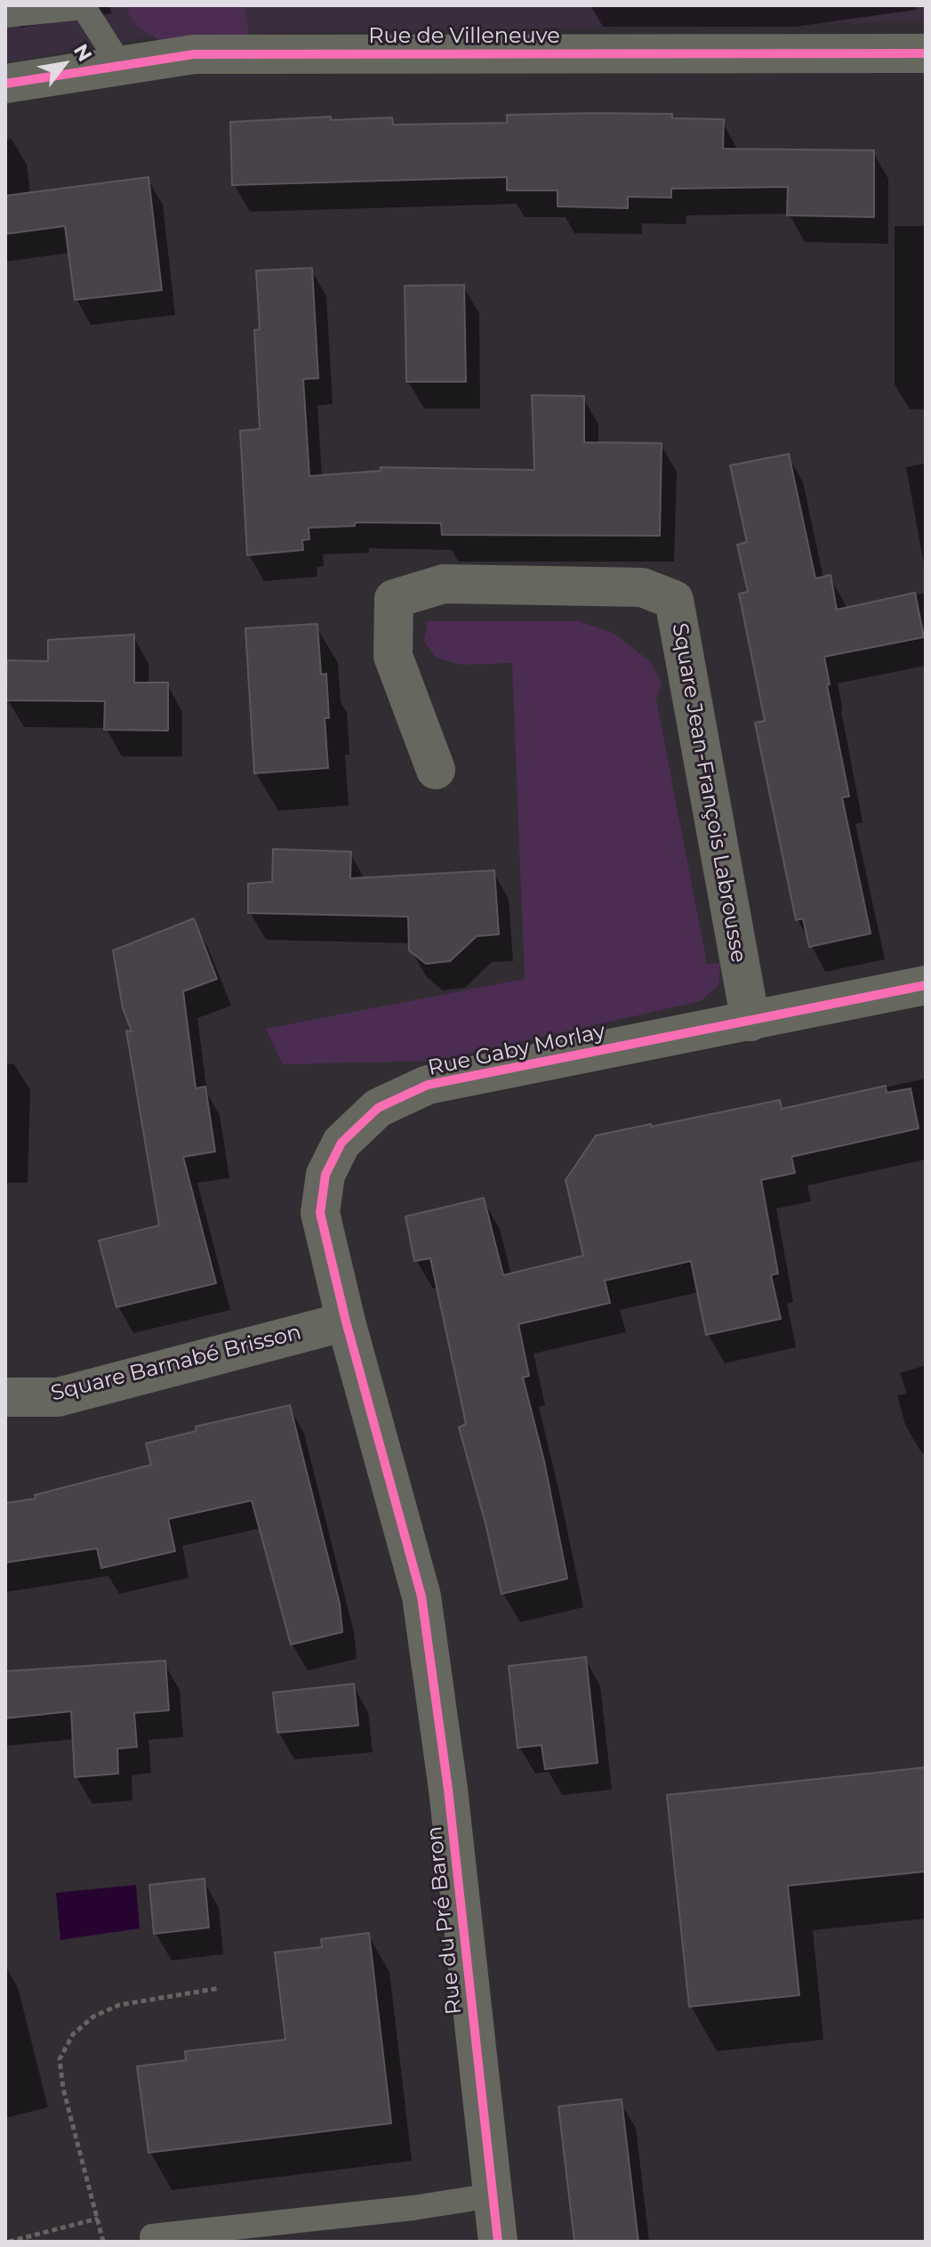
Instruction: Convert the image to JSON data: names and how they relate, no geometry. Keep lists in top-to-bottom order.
{
  "streets": {
    "street": [
      "Rue de Villeneuve",
      "Square Jean-François Labrousse",
      "Rue Gaby Morlay",
      "Square Barnabé Brisson",
      "Rue du Pré Baron"
    ]
  },
  "crossings": [
    ["Square Jean-François Labrousse", "Rue Gaby Morlay"],
    ["Rue Gaby Morlay", "Square Barnabé Brisson"],
    ["Rue Gaby Morlay", "Rue du Pré Baron"]
  ],
  "north": "top right"
}
